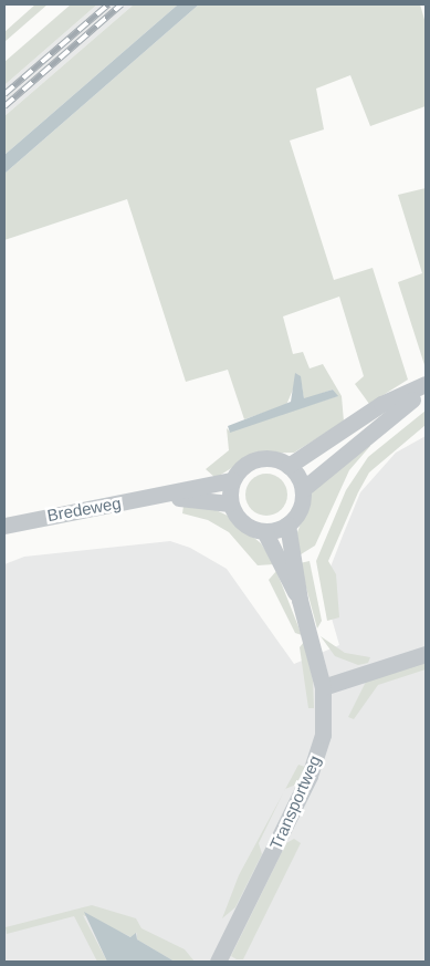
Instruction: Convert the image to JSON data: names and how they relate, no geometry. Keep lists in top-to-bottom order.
{
  "streets": {
    "street": ["Bredeweg", "Transportweg"]
  },
  "crossings": [
    ["Bredeweg", "Transportweg"]
  ]
}
